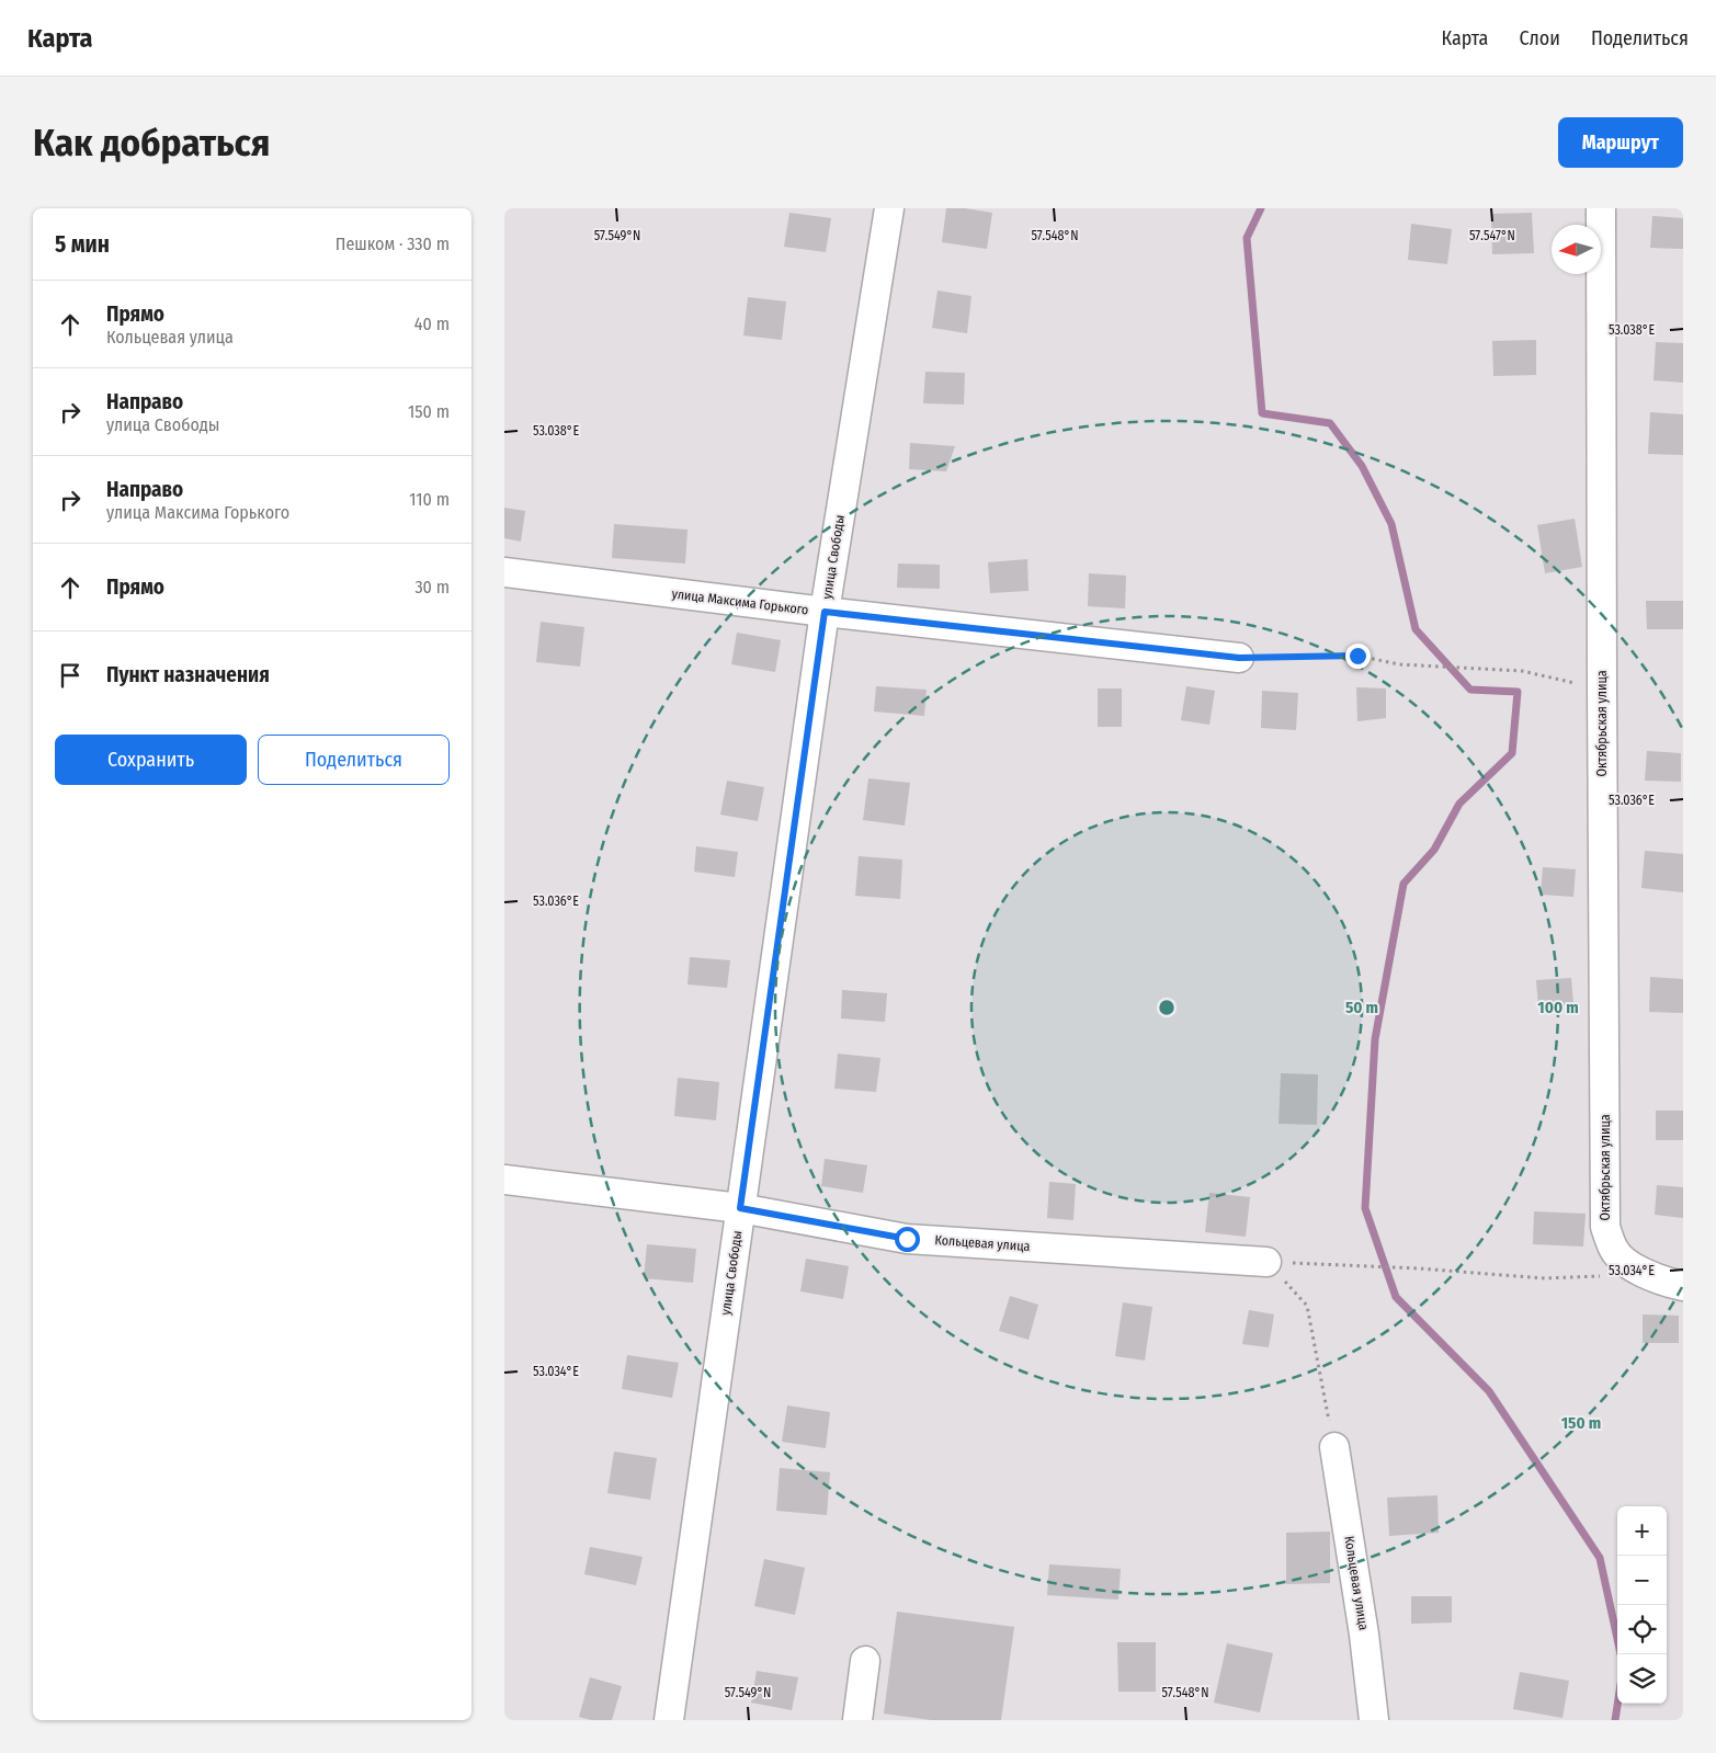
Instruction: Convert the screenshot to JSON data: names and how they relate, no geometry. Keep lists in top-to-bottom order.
{
  "streets": {
    "street": [
      "улица Свободы",
      "улица Максима Горького",
      "Октябрьская улица",
      "Кольцевая улица"
    ]
  },
  "crossings": [
    ["улица Свободы", "улица Максима Горького"],
    ["улица Свободы", "Кольцевая улица"]
  ],
  "north": "left",
  "page": {
    "header": "Карта",
    "nav": ["Карта", "Слои", "Поделиться"],
    "buttons": [
      "Маршрут",
      ["Сохранить", "Поделиться"]
    ],
    "title": "Как добраться",
    "heading": ["5 мин", "Пешком · 330 m"],
    "list": [
      ["Прямо", "Кольцевая улица", "40 m"],
      ["Направо", "улица Свободы", "150 m"],
      ["Направо", "улица Максима Горького", "110 m"],
      ["Прямо", "30 m"],
      "Пункт назначения"
    ],
    "map_buttons": ["+", "−"]
  },
  "coordinates": [
    "57.549°N",
    "57.548°N",
    "57.547°N",
    "53.038°E",
    "53.036°E",
    "53.034°E"
  ],
  "rings": ["50 m", "100 m", "150 m"]
}
